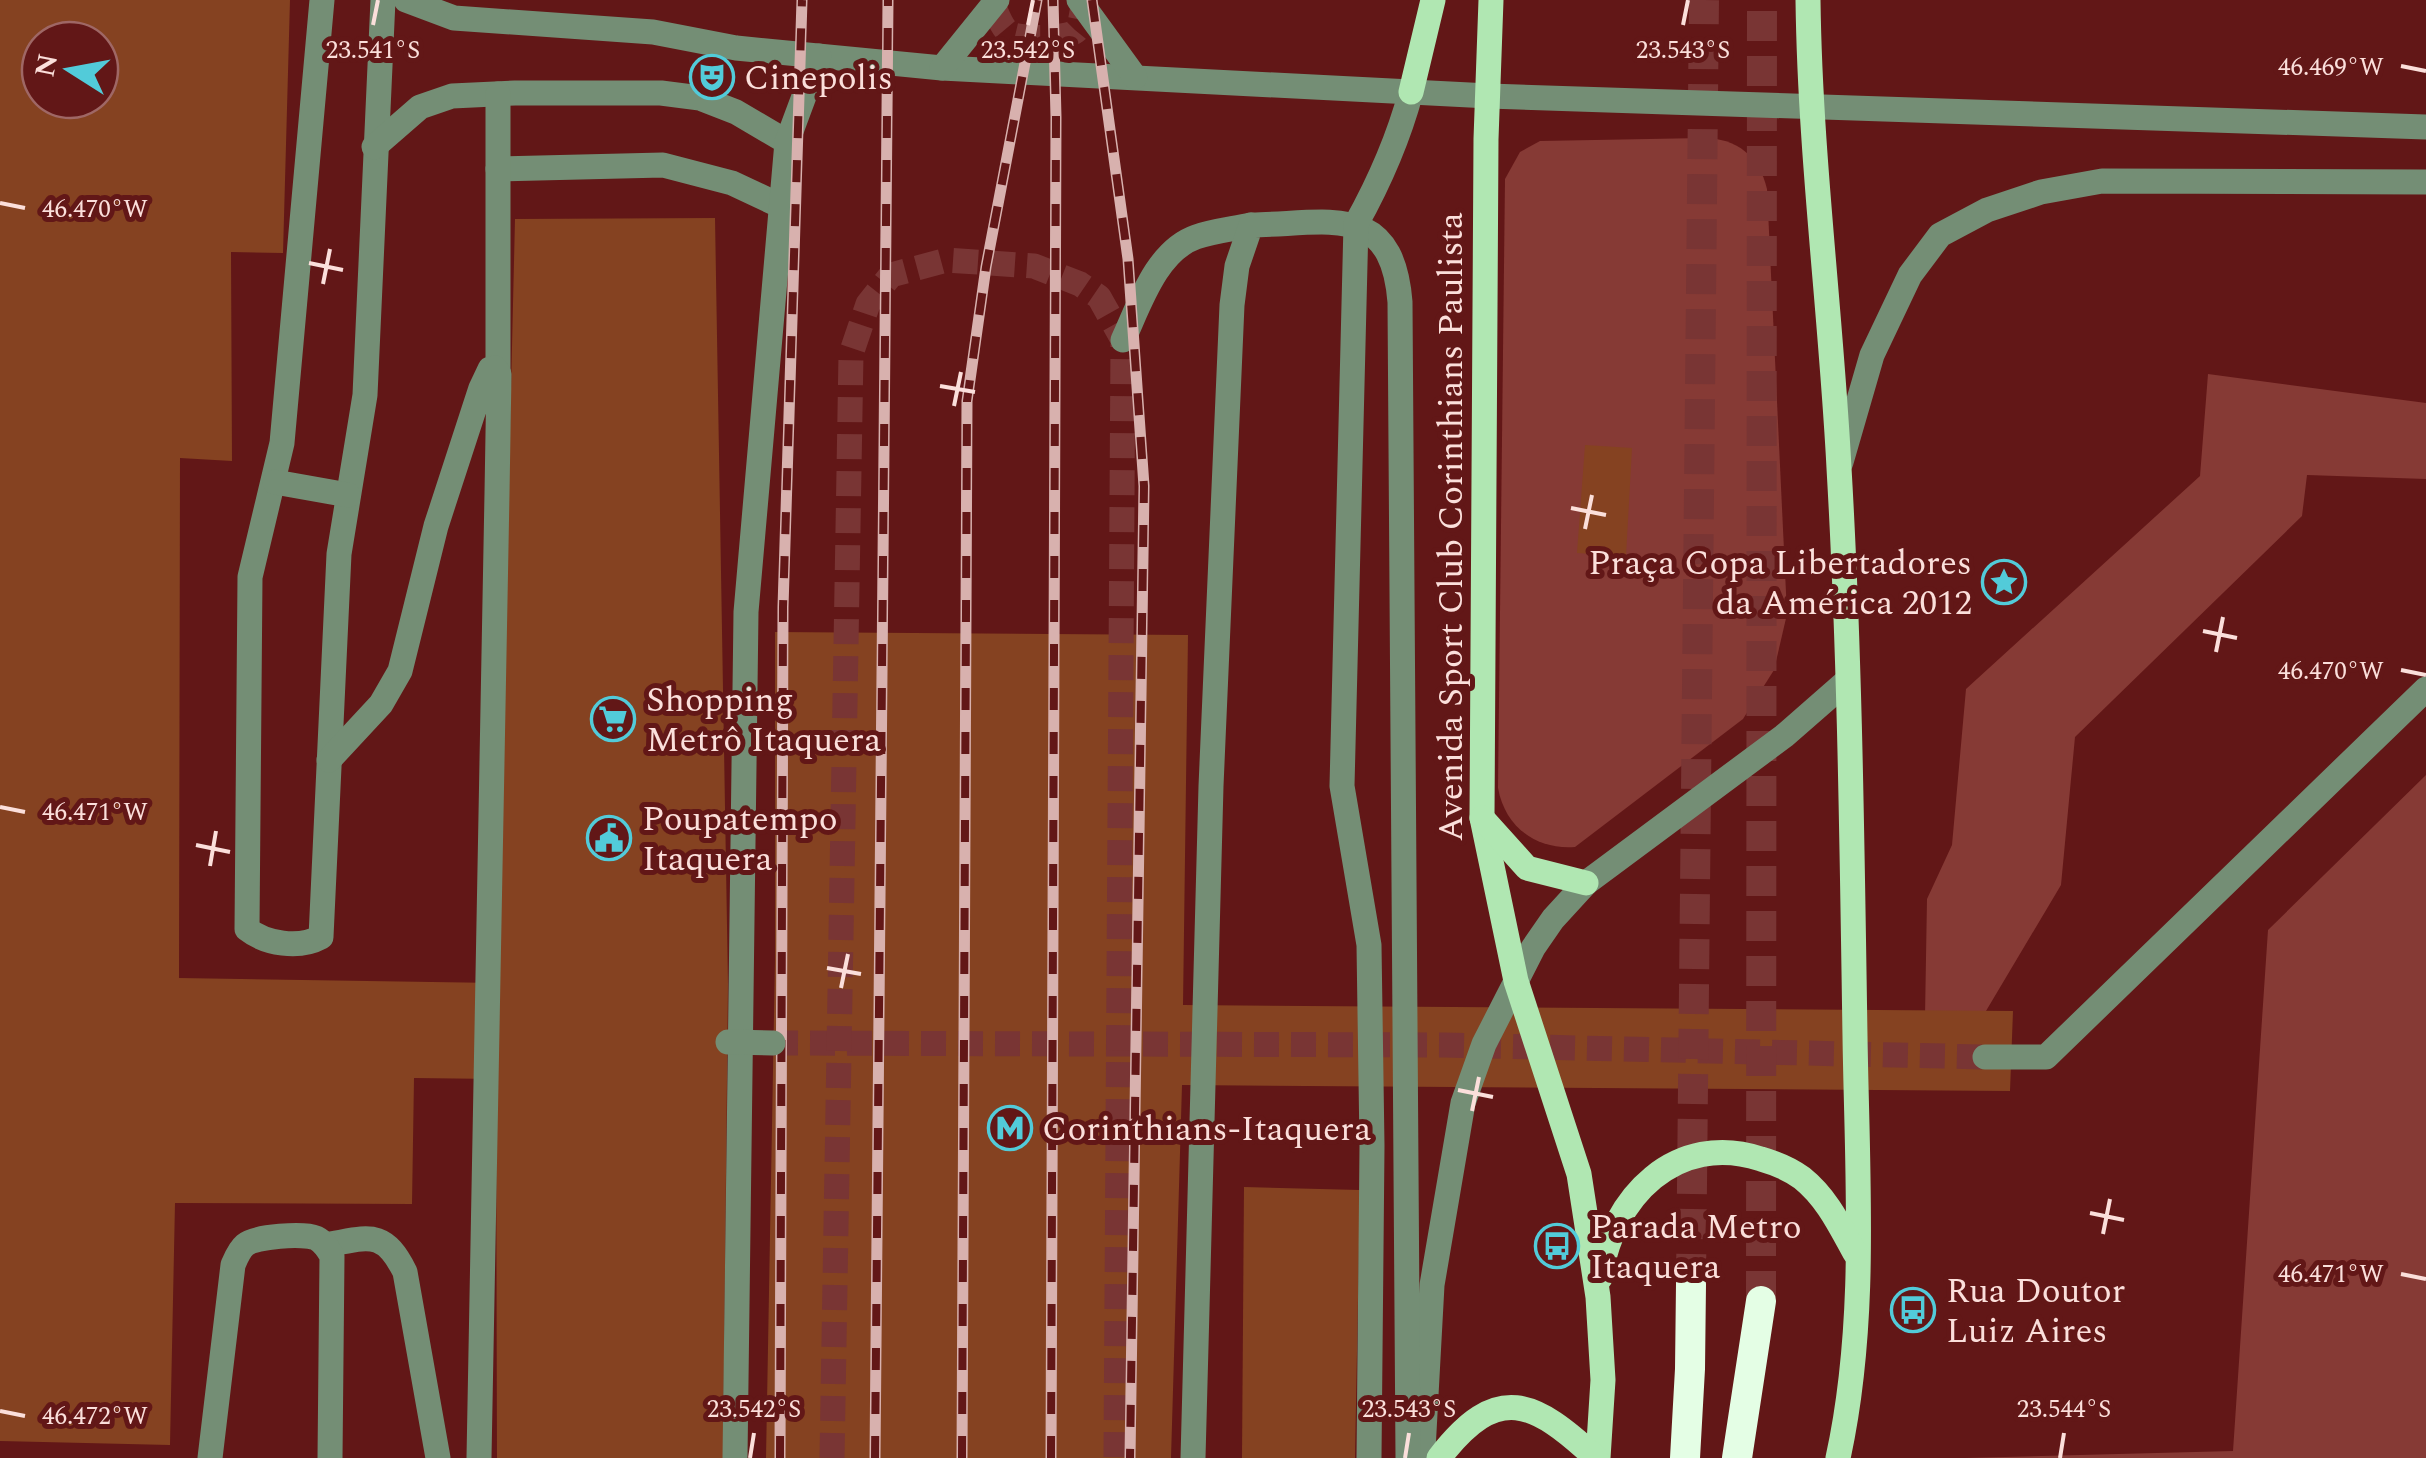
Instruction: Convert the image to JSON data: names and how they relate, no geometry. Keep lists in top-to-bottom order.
{
  "streets": {
    "main road": ["Avenida Sport Club Corinthians Paulista"]
  },
  "places": {
    "theatre": ["Cinepolis"],
    "place": ["Praça Copa Libertadores da América 2012"],
    "supermarket": ["Shopping Metrô Itaquera"],
    "public building": ["Poupatempo Itaquera"],
    "metro station": ["Corinthians-Itaquera"],
    "bus stop": ["Parada Metro Itaquera", "Rua Doutor Luiz Aires"]
  },
  "north": "left",
  "coordinates": [
    "23.541°S",
    "23.542°S",
    "23.543°S",
    "46.469°W",
    "46.470°W",
    "46.471°W",
    "23.544°S",
    "46.472°W"
  ]
}
